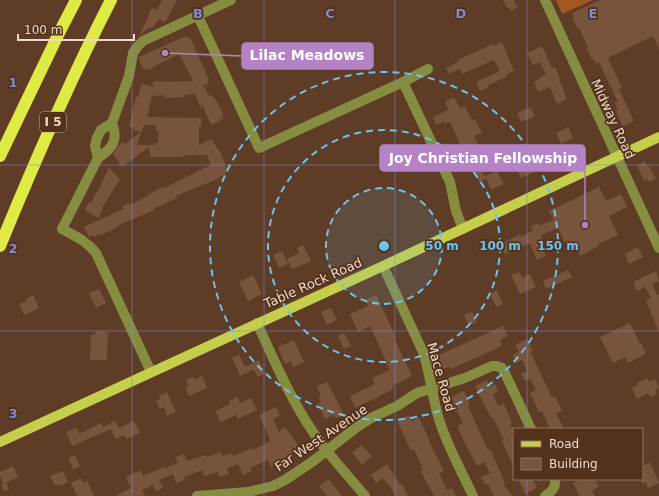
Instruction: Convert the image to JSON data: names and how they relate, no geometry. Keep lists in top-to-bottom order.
{
  "streets": {
    "highway": ["I 5"],
    "main road": ["Table Rock Road"],
    "street": ["Midway Road", "Mace Road", "Far West Avenue"]
  },
  "crossings": [
    ["Midway Road", "Table Rock Road"],
    ["Table Rock Road", "Mace Road"],
    ["Mace Road", "Far West Avenue"]
  ],
  "places": ["Lilac Meadows", "Joy Christian Fellowship"],
  "legend": ["Road", "Building"],
  "scale_bar": "100 m",
  "grid": {
    "columns": [
      "B",
      "C",
      "D",
      "E"
    ],
    "rows": ["1", "2", "3"]
  },
  "rings": ["50 m", "100 m", "150 m"]
}
